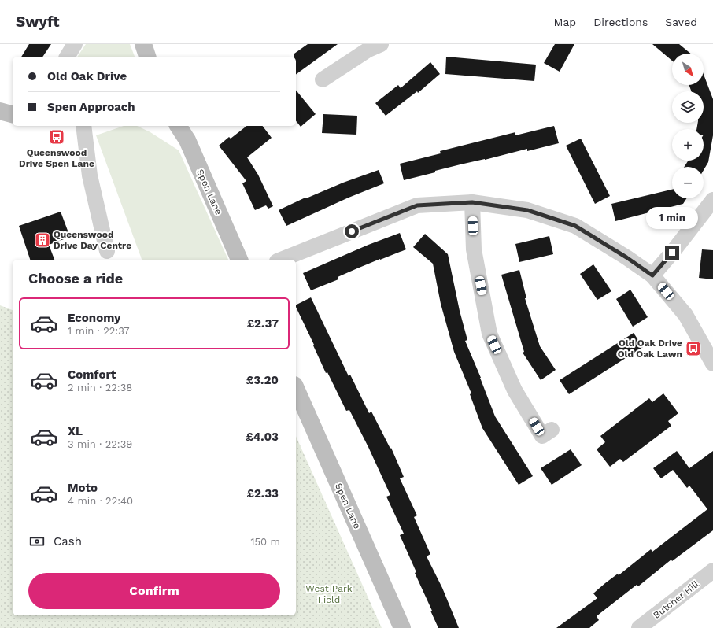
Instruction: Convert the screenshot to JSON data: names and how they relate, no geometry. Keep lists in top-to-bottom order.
{
  "streets": {
    "street": ["Spen Lane", "Butcher Hill"]
  },
  "parks": ["West Park Field"],
  "places": {
    "bus stop": ["Queenswood Drive Spen Lane", "Old Oak Drive Old Oak Lawn"],
    "building": ["Queenswood Drive Day Centre"]
  },
  "north": "bottom right",
  "page": {
    "header": "Swyft",
    "nav": ["Map", "Directions", "Saved"],
    "map_buttons": ["+", "−"],
    "banner": ["Old Oak Drive", "Spen Approach"],
    "bubble": "1 min",
    "heading": "Choose a ride",
    "list": [
      {
        "name": "Economy",
        "note": "1 min · 22:37",
        "value": "£2.37"
      },
      {
        "name": "Comfort",
        "note": "2 min · 22:38",
        "value": "£3.20"
      },
      {
        "name": "XL",
        "note": "3 min · 22:39",
        "value": "£4.03"
      },
      {
        "name": "Moto",
        "note": "4 min · 22:40",
        "value": "£2.33"
      }
    ],
    "pay": ["Cash", "150 m"],
    "buttons": "Confirm"
  }
}
